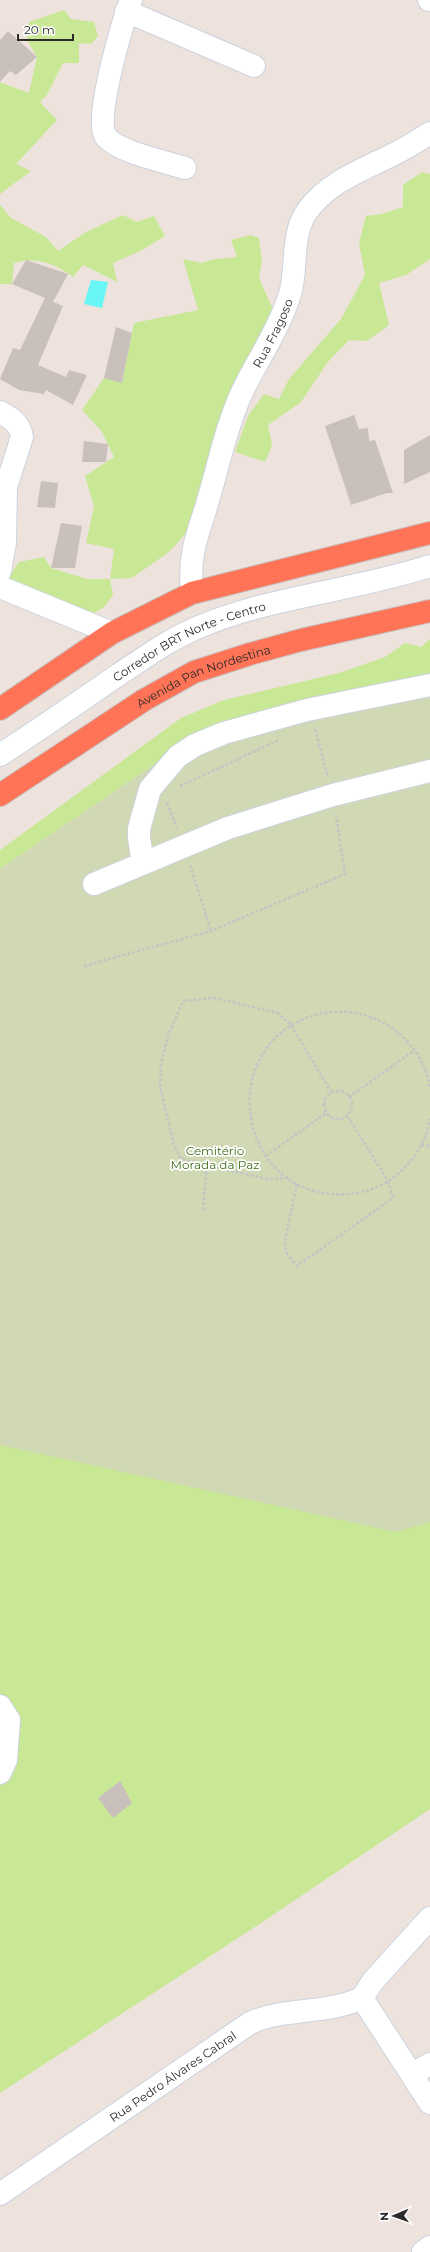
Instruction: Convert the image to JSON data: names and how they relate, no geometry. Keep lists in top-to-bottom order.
{
  "streets": {
    "highway": ["Avenida Pan Nordestina"],
    "street": ["Rua Fragoso", "Corredor BRT Norte - Centro", "Rua Pedro Álvares Cabral"]
  },
  "parks": ["Cemitério Morada da Paz"],
  "scale_bar": "20 m",
  "north": "left"
}
